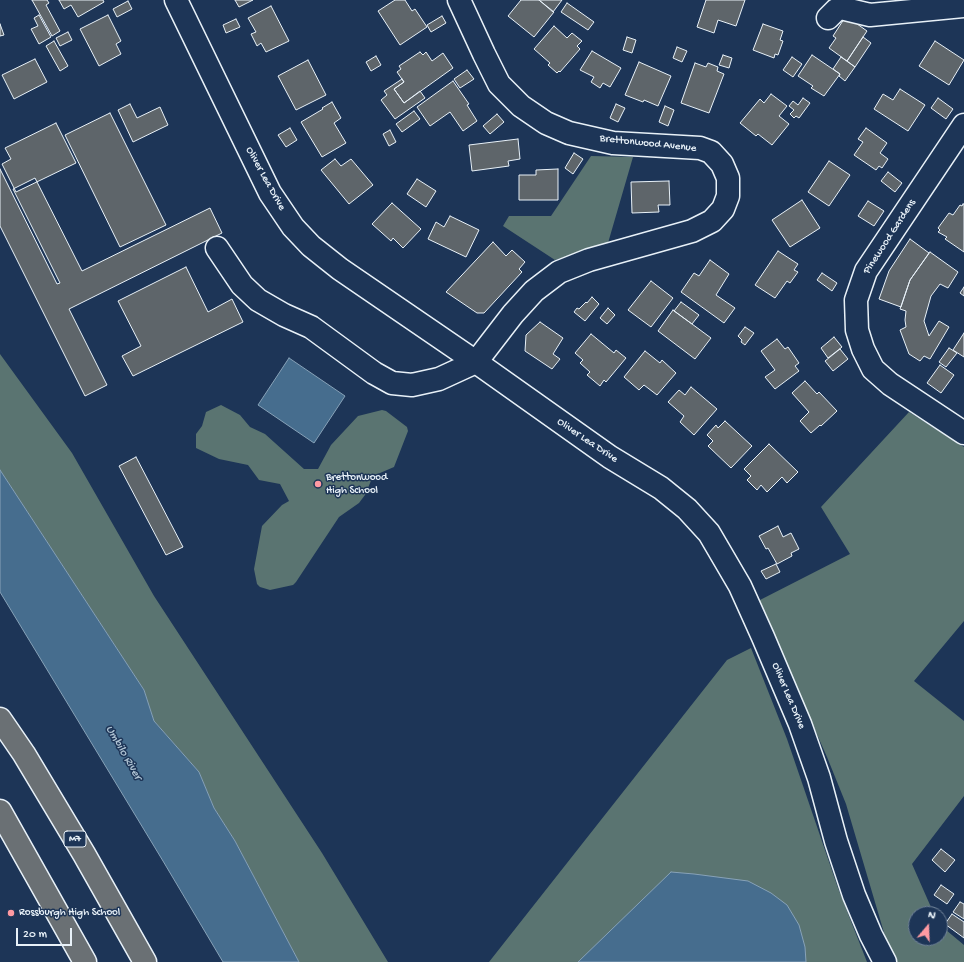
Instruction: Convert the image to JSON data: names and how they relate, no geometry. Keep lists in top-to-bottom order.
{
  "streets": {
    "highway": ["M7"],
    "street": ["Brettonwood Avenue", "Oliver Lea Drive", "Pinewood Gardens"]
  },
  "crossings": [
    ["Brettonwood Avenue", "Oliver Lea Drive"]
  ],
  "water": ["Umbilo River"],
  "places": ["Brettonwood High School", "Rossburgh High School"],
  "scale_bar": "20 m",
  "north": "top"
}
